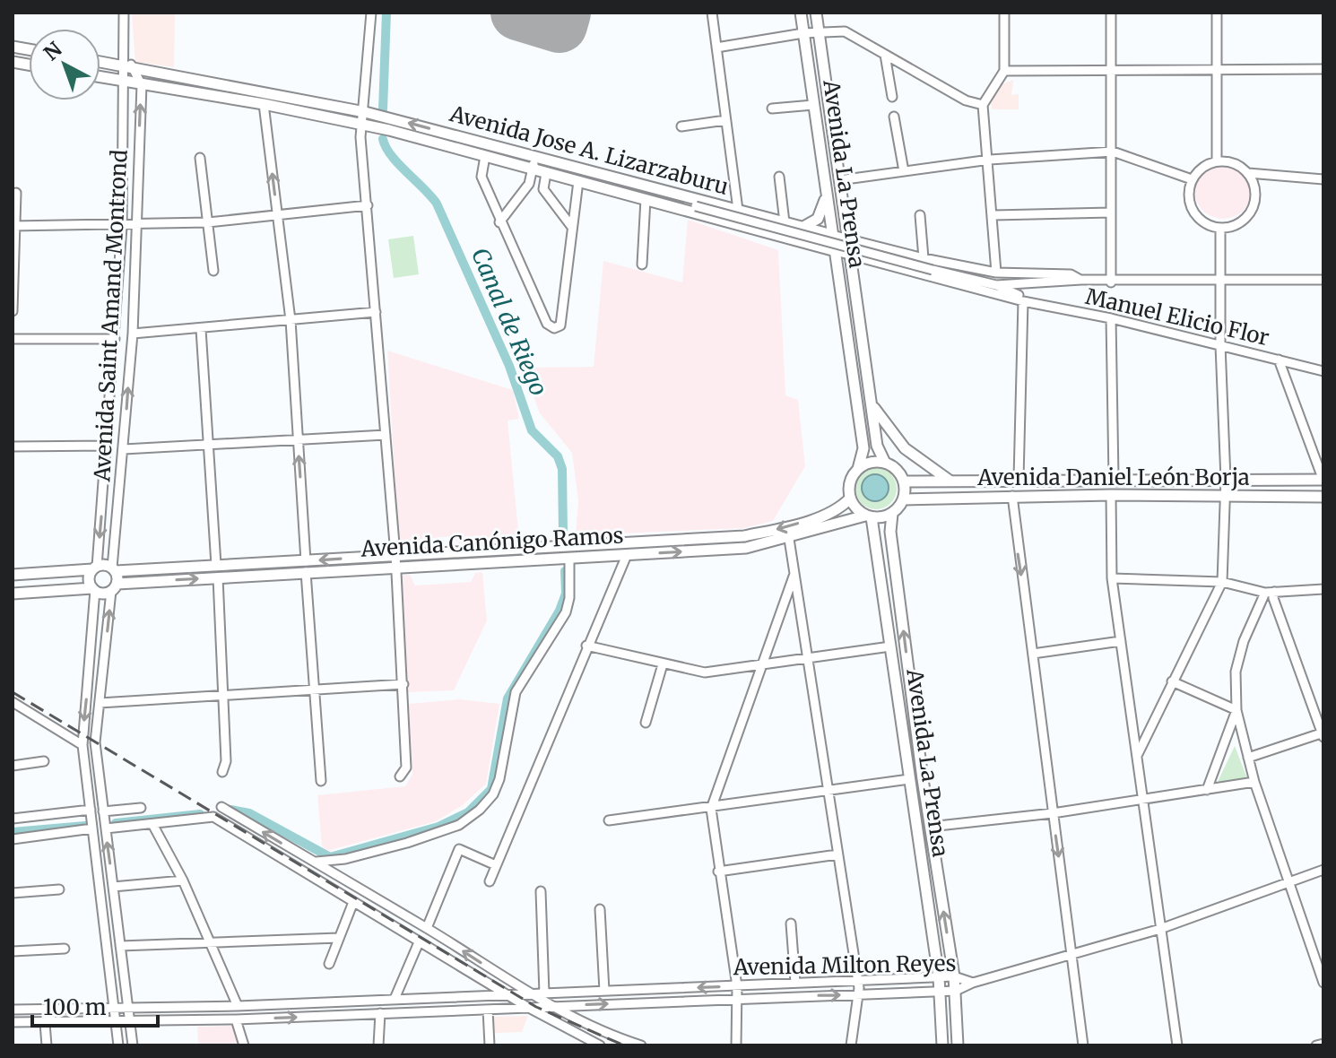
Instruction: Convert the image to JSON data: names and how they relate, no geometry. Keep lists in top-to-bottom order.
{
  "streets": {
    "main road": [
      "Avenida Jose A. Lizarzaburu",
      "Avenida La Prensa",
      "Avenida Daniel León Borja",
      "Avenida Canónigo Ramos"
    ],
    "street": ["Avenida Saint Amand Montrond", "Manuel Elicio Flor", "Avenida Milton Reyes"]
  },
  "crossings": [
    ["Avenida Jose A. Lizarzaburu", "Avenida La Prensa"],
    ["Avenida Jose A. Lizarzaburu", "Avenida Saint Amand Montrond"],
    ["Avenida Jose A. Lizarzaburu", "Manuel Elicio Flor"],
    ["Avenida La Prensa", "Avenida Daniel León Borja"],
    ["Avenida La Prensa", "Avenida Canónigo Ramos"],
    ["Avenida La Prensa", "Avenida Milton Reyes"],
    ["Avenida Saint Amand Montrond", "Avenida Canónigo Ramos"],
    ["Avenida Daniel León Borja", "Avenida Canónigo Ramos"]
  ],
  "water": ["Canal de Riego"],
  "scale_bar": "100 m",
  "north": "top left"
}
